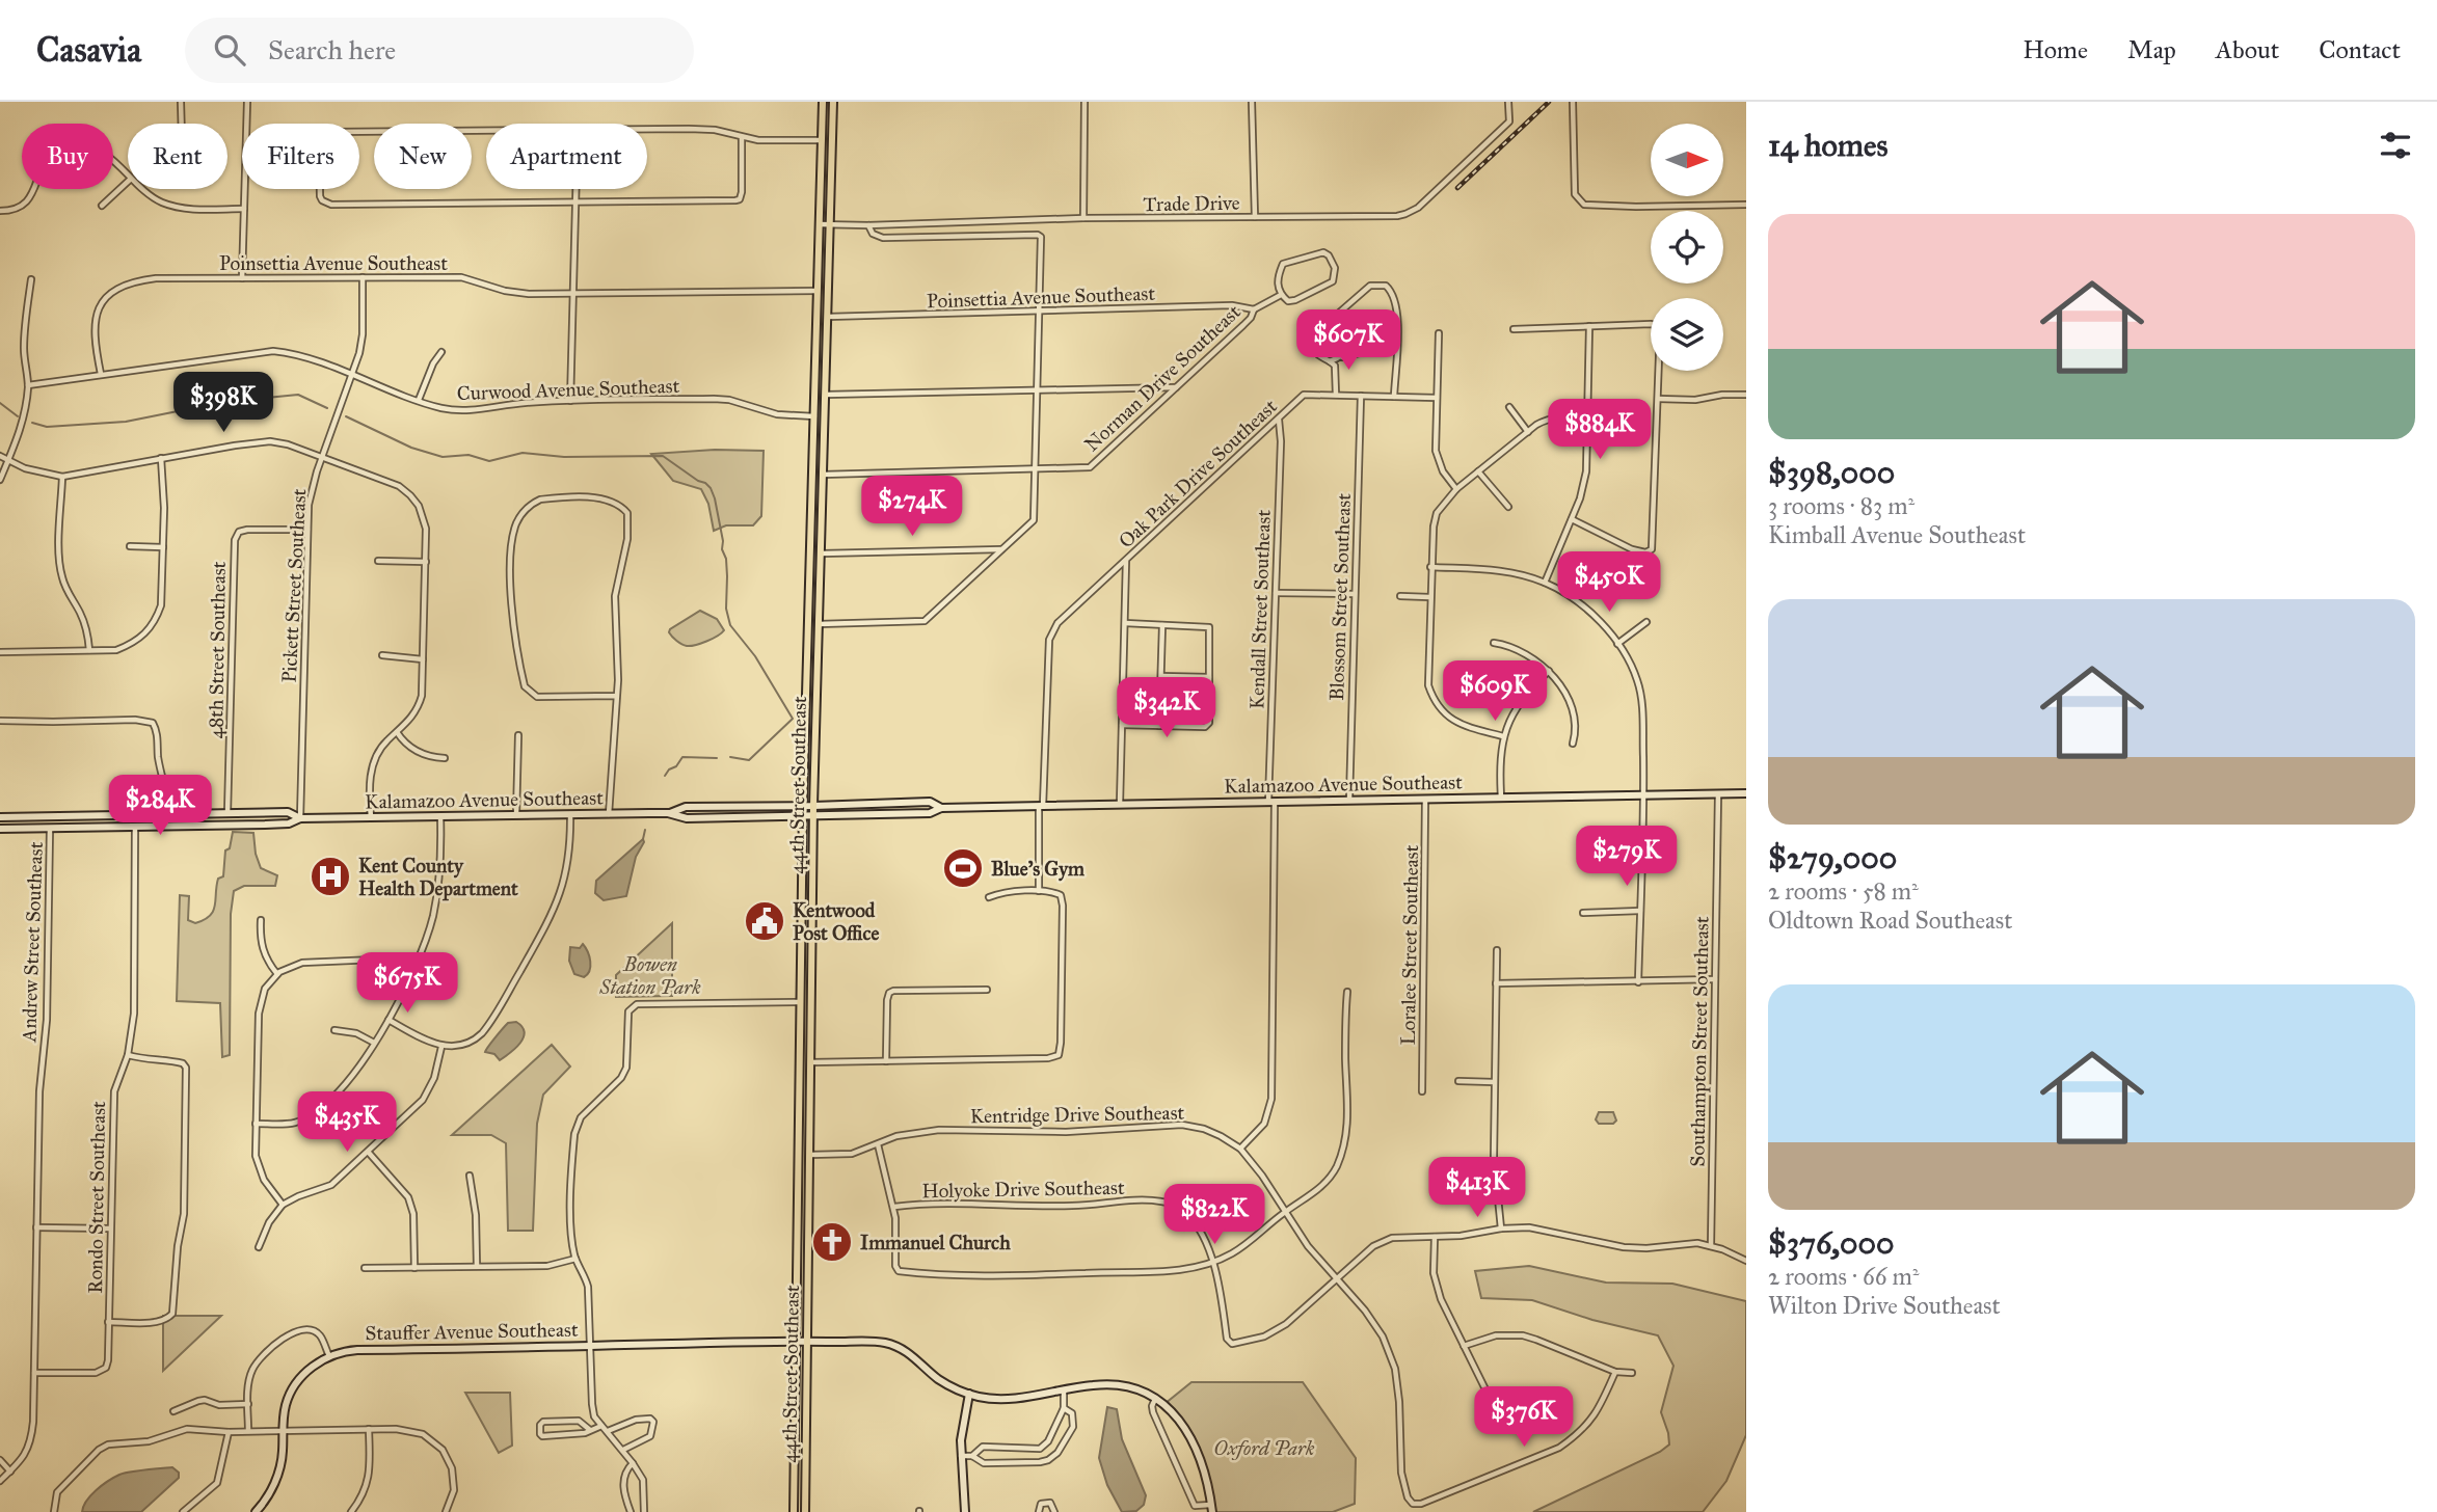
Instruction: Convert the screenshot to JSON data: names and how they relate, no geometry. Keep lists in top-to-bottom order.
{
  "streets": {
    "main road": ["Kalamazoo Avenue Southeast", "44th Street Southeast", "Stauffer Avenue Southeast"],
    "street": [
      "Trade Drive",
      "Poinsettia Avenue Southeast",
      "Norman Drive Southeast",
      "Curwood Avenue Southeast",
      "Oak Park Drive Southeast",
      "Pickett Street Southeast",
      "Blossom Street Southeast",
      "Kendall Street Southeast",
      "48th Street Southeast",
      "Andrew Street Southeast",
      "Loralee Street Southeast",
      "Southampton Street Southeast",
      "Kentridge Drive Southeast",
      "Holyoke Drive Southeast",
      "Rondo Street Southeast"
    ]
  },
  "crossings": [
    ["Trade Drive", "44th Street Southeast"],
    ["Poinsettia Avenue Southeast", "Norman Drive Southeast"],
    ["Poinsettia Avenue Southeast", "Curwood Avenue Southeast"],
    ["Poinsettia Avenue Southeast", "Pickett Street Southeast"],
    ["Poinsettia Avenue Southeast", "44th Street Southeast"],
    ["Curwood Avenue Southeast", "Pickett Street Southeast"],
    ["Curwood Avenue Southeast", "44th Street Southeast"],
    ["Oak Park Drive Southeast", "Blossom Street Southeast"],
    ["Oak Park Drive Southeast", "Kendall Street Southeast"],
    ["Oak Park Drive Southeast", "Kalamazoo Avenue Southeast"],
    ["Pickett Street Southeast", "48th Street Southeast"],
    ["Pickett Street Southeast", "Kalamazoo Avenue Southeast"],
    ["Blossom Street Southeast", "Kalamazoo Avenue Southeast"],
    ["Kendall Street Southeast", "Kalamazoo Avenue Southeast"],
    ["Kendall Street Southeast", "Kentridge Drive Southeast"],
    ["48th Street Southeast", "Kalamazoo Avenue Southeast"],
    ["Kalamazoo Avenue Southeast", "44th Street Southeast"],
    ["Kalamazoo Avenue Southeast", "Andrew Street Southeast"],
    ["Kalamazoo Avenue Southeast", "Loralee Street Southeast"],
    ["Kalamazoo Avenue Southeast", "Southampton Street Southeast"],
    ["Kalamazoo Avenue Southeast", "Rondo Street Southeast"],
    ["44th Street Southeast", "Kentridge Drive Southeast"],
    ["44th Street Southeast", "Stauffer Avenue Southeast"],
    ["Andrew Street Southeast", "Rondo Street Southeast"],
    ["Kentridge Drive Southeast", "Holyoke Drive Southeast"]
  ],
  "parks": ["Bowen Station Park", "Oxford Park"],
  "places": {
    "sports": ["Blue's Gym"],
    "hospital": ["Kent County Health Department"],
    "public building": ["Kentwood Post Office"],
    "church": ["Immanuel Church"]
  },
  "north": "right",
  "page": {
    "header": "Casavia",
    "search": "Search here",
    "nav": [
      "Home",
      "Map",
      "About",
      "Contact"
    ],
    "heading": "14 homes",
    "chip": [
      "Buy",
      "Rent",
      "Filters",
      "New",
      "Apartment"
    ],
    "list": [
      {
        "name": "$398,000",
        "note": "3 rooms · 83 m² · Kimball Avenue Southeast"
      },
      {
        "name": "$279,000",
        "note": "2 rooms · 58 m² · Oldtown Road Southeast"
      },
      {
        "name": "$376,000",
        "note": "2 rooms · 66 m² · Wilton Drive Southeast"
      }
    ],
    "price": [
      "$607K",
      "$398K",
      "$884K",
      "$274K",
      "$450K",
      "$609K",
      "$342K",
      "$284K",
      "$279K",
      "$675K",
      "$435K",
      "$413K",
      "$822K",
      "$376K"
    ]
  }
}
